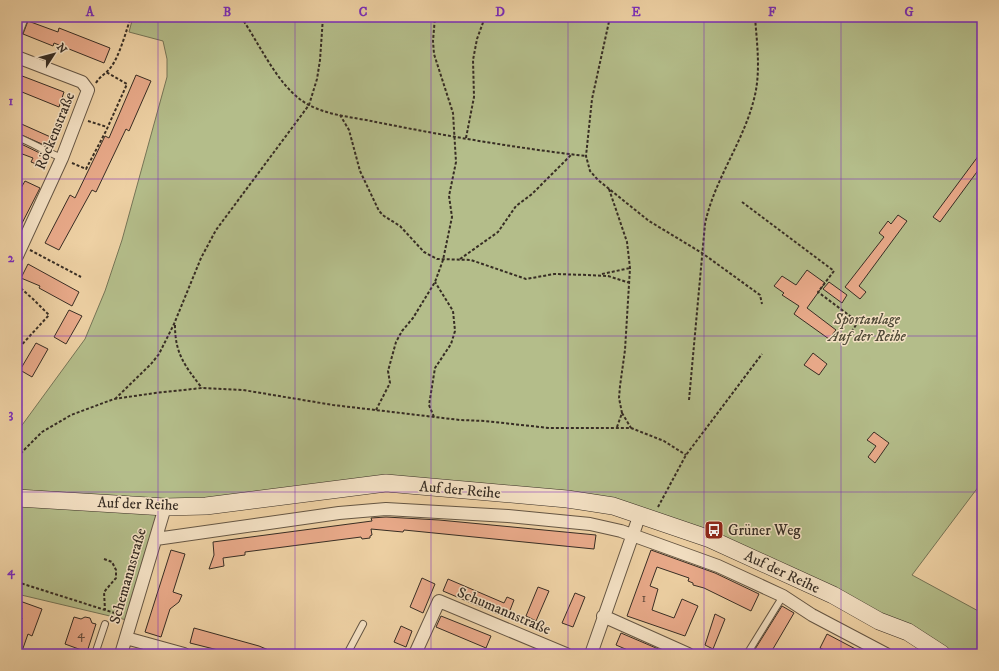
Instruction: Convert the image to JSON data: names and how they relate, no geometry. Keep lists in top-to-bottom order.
{
  "streets": {
    "main road": ["Auf der Reihe"],
    "street": ["Röckenstraße", "Schemannstraße", "Schumannstraße"]
  },
  "crossings": [
    ["Auf der Reihe", "Schemannstraße"]
  ],
  "parks": ["Sportanlage Auf der Reihe"],
  "places": {
    "bus stop": ["Grüner Weg"]
  },
  "house_numbers": ["1", "4"],
  "north": "top right",
  "grid": {
    "columns": [
      "A",
      "B",
      "C",
      "D",
      "E",
      "F",
      "G"
    ],
    "rows": [
      "1",
      "2",
      "3",
      "4"
    ]
  }
}
